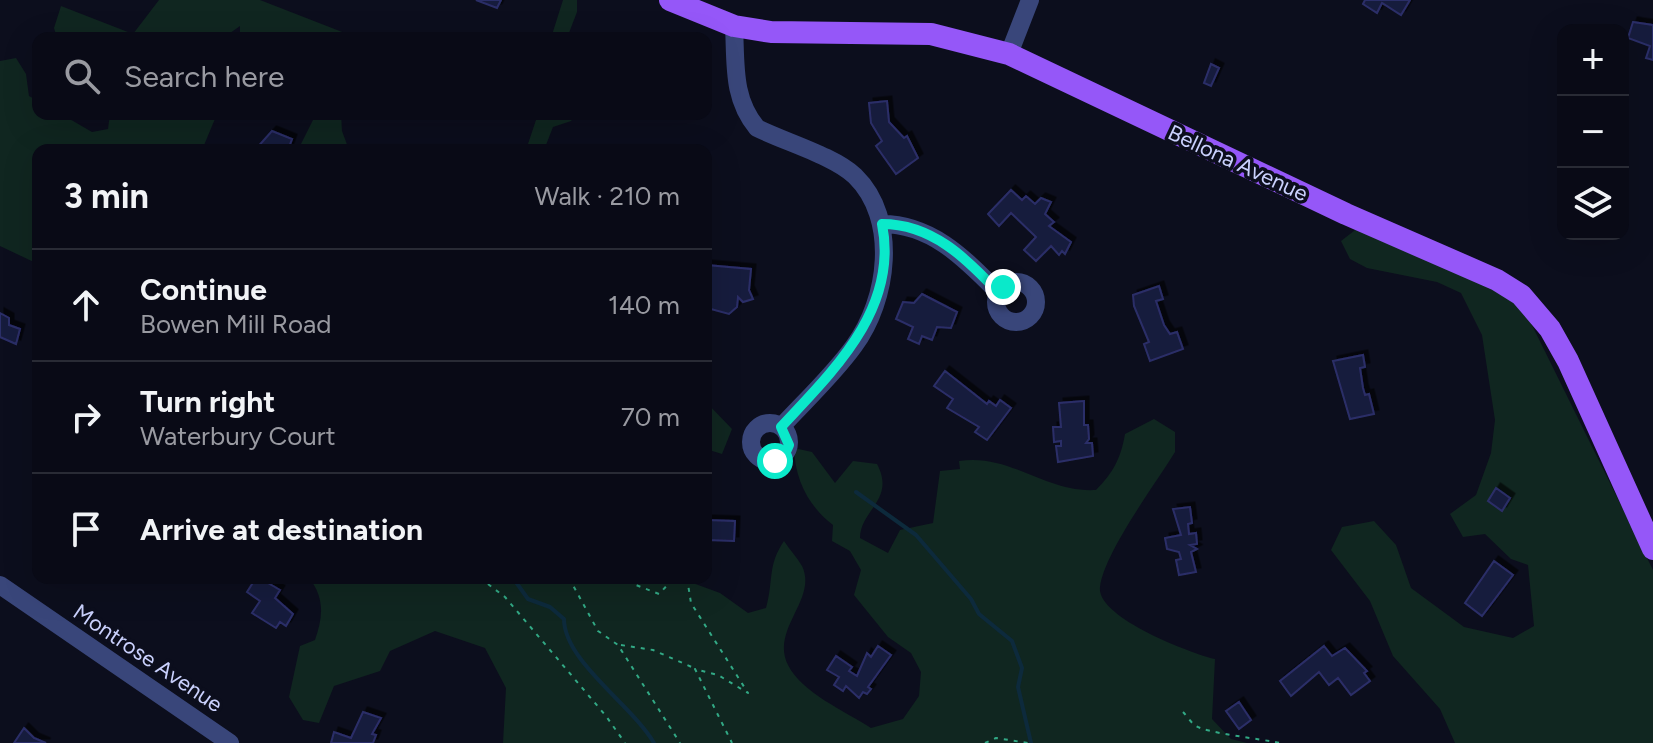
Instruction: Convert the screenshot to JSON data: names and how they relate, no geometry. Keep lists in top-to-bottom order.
{
  "streets": {
    "main road": ["Bellona Avenue"],
    "street": ["Montrose Avenue"]
  },
  "page": {
    "map_buttons": ["+", "−"],
    "search": "Search here",
    "heading": ["3 min", "Walk · 210 m"],
    "list": [
      ["Continue", "Bowen Mill Road", "140 m"],
      ["Turn right", "Waterbury Court", "70 m"],
      "Arrive at destination"
    ]
  }
}
